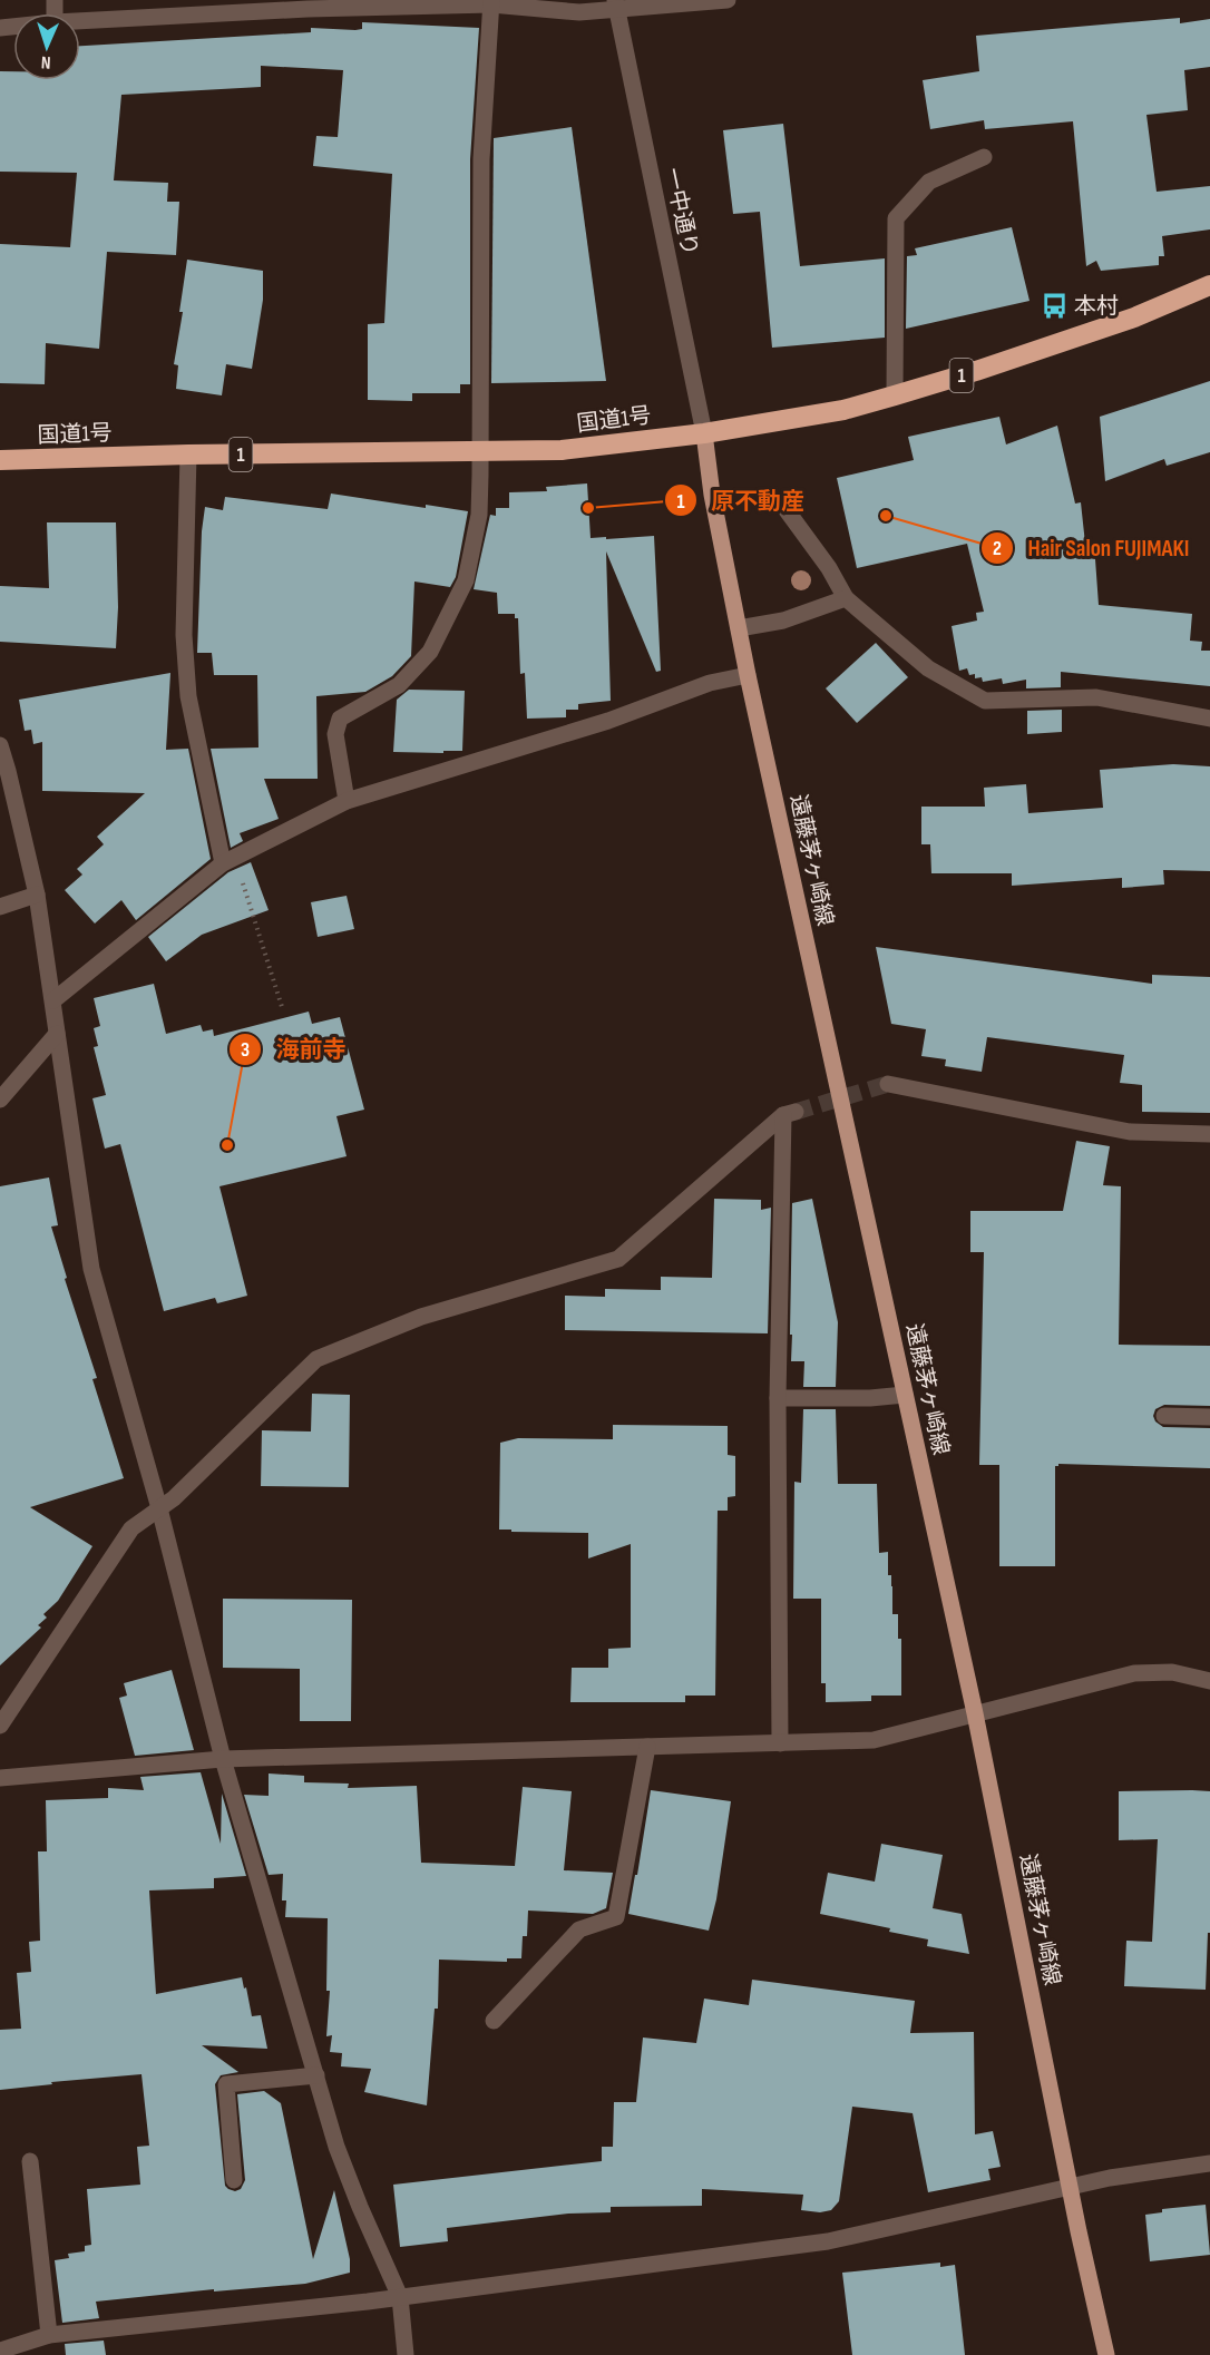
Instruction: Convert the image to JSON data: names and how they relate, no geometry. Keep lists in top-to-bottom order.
{
  "streets": {
    "highway": ["1", "国道1号"],
    "main road": ["遠藤茅ヶ崎線"],
    "street": ["一中通り"]
  },
  "crossings": [
    ["一中通り", "国道1号"],
    ["一中通り", "遠藤茅ヶ崎線"],
    ["国道1号", "遠藤茅ヶ崎線"]
  ],
  "places": {
    "bus stop": ["本村"],
    "other": ["原不動産", "Hair Salon FUJIMAKI", "海前寺"]
  },
  "north": "bottom"
}
